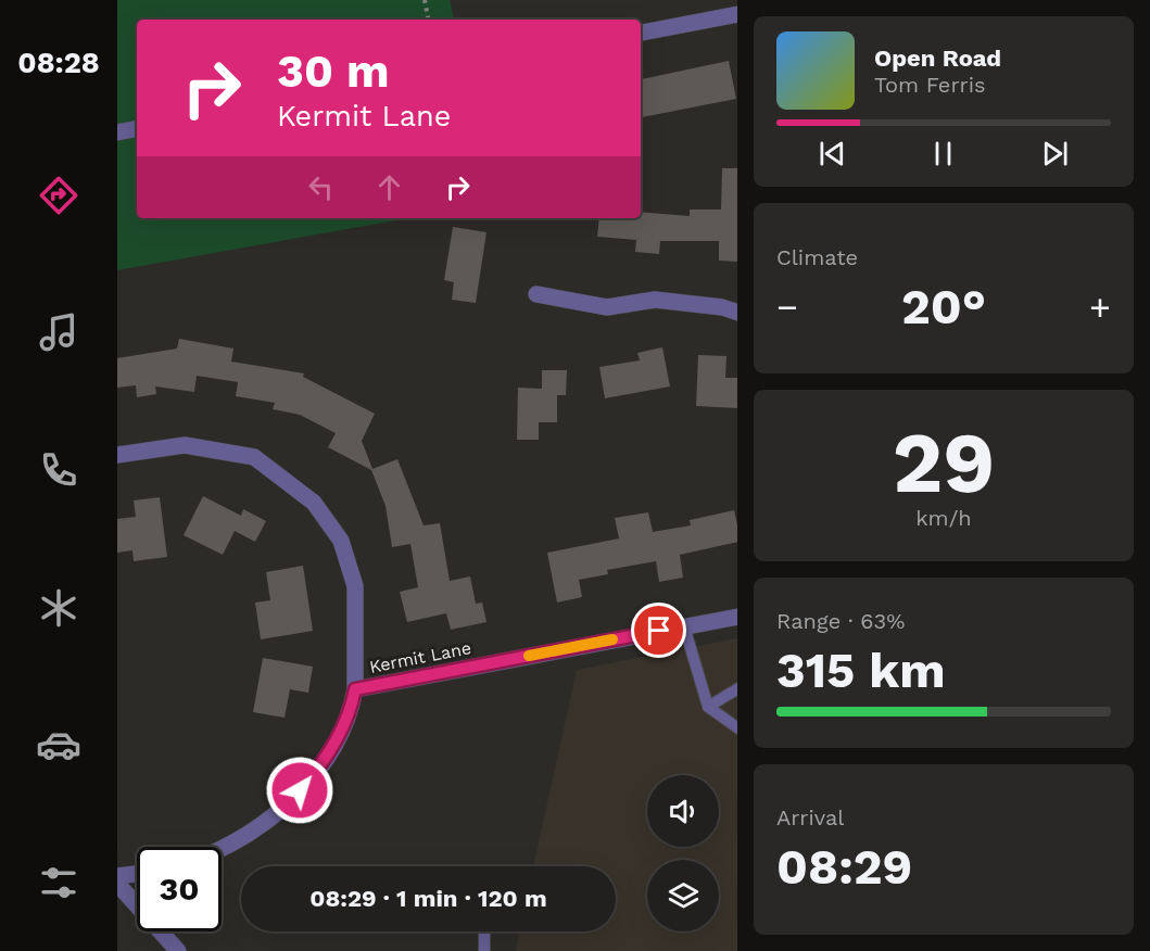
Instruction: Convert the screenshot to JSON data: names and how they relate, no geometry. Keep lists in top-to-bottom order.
{
  "streets": {
    "street": ["Kermit Lane"]
  },
  "page": {
    "tabs": "08:28",
    "turn": ["30 m", "Kermit Lane"],
    "song": ["Open Road", "Tom Ferris"],
    "tile": [
      "Climate",
      ["29", "km/h"],
      ["Range · 63%", "315 km"],
      ["Arrival", "08:29"]
    ],
    "heat": ["−", "20°", "+"],
    "limit": "30",
    "trip": "08:29 · 1 min · 120 m"
  }
}
